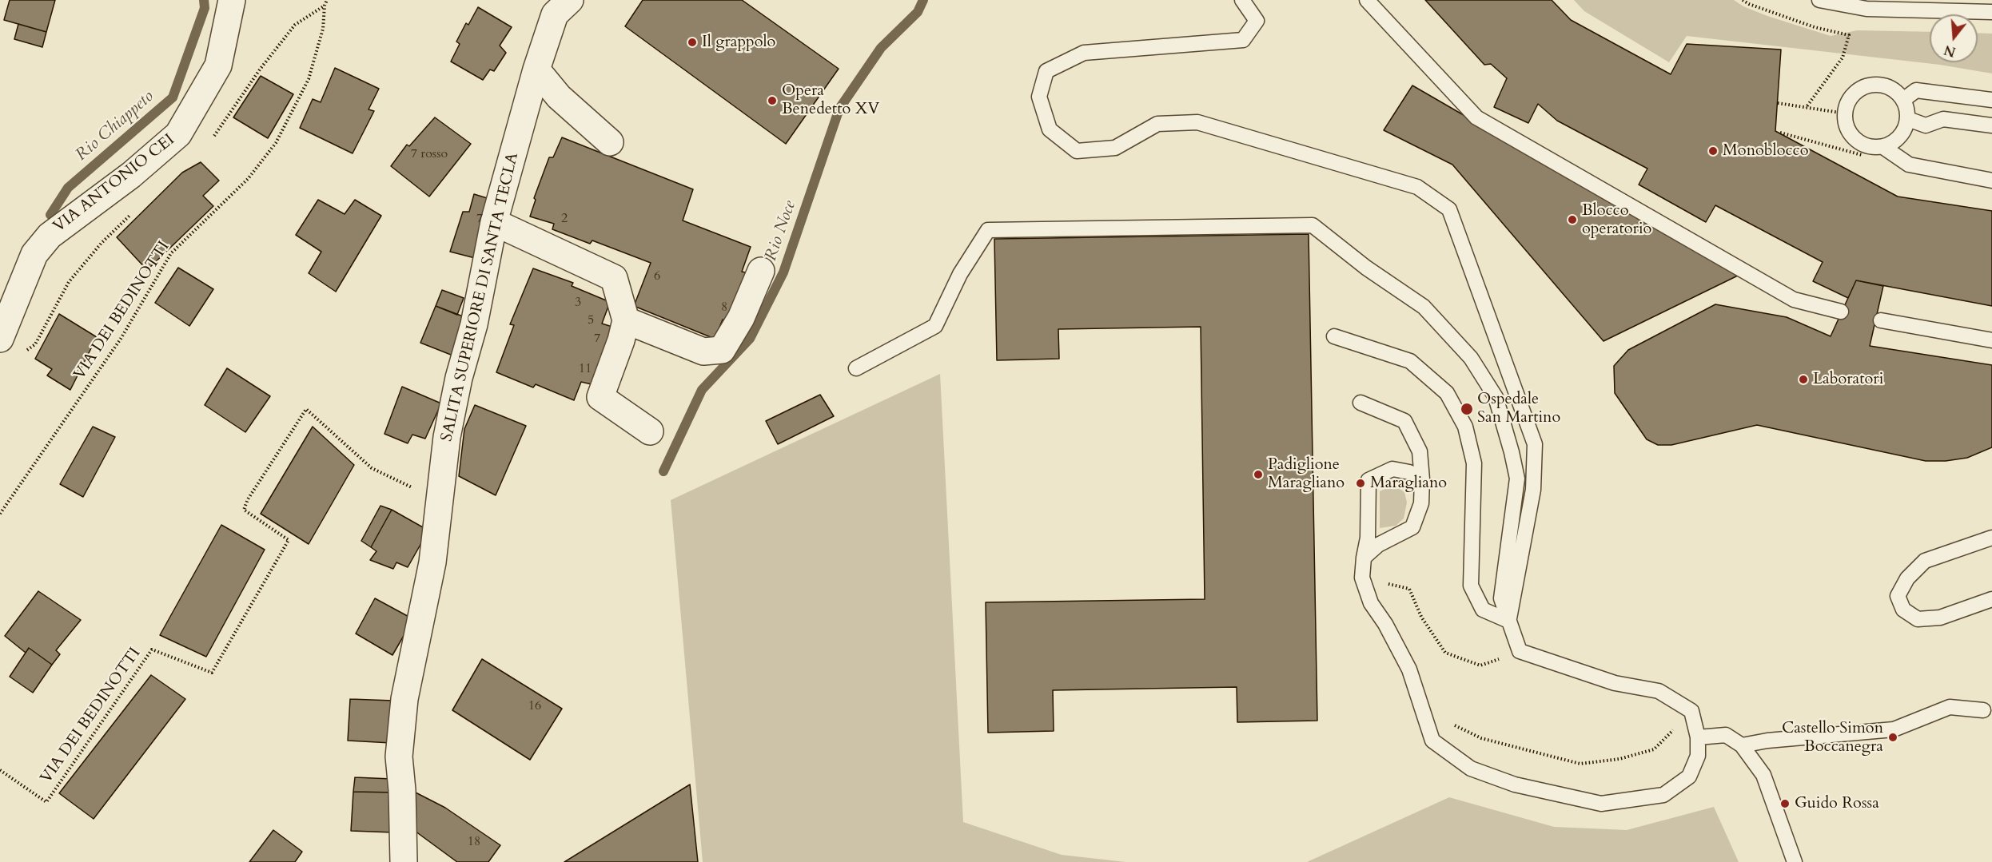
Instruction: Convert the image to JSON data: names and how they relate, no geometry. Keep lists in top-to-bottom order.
{
  "streets": {
    "street": ["VIA ANTONIO CEI", "SALITA SUPERIORE DI SANTA TECLA"],
    "path": ["VIA DEI BEDINOTTI"]
  },
  "crossings": [
    ["SALITA SUPERIORE DI SANTA TECLA", "VIA DEI BEDINOTTI"]
  ],
  "water": ["Rio Chiappeto", "Rio Noce"],
  "places": [
    "Il grappolo",
    "Opera Benedetto XV",
    "Monoblocco",
    "Blocco operatorio",
    "Laboratori",
    "Ospedale San Martino",
    "Padiglione Maragliano",
    "Maragliano",
    "Castello Simon Boccanegra",
    "Guido Rossa"
  ],
  "house_numbers": [
    "7 rosso",
    "7",
    "2",
    "6",
    "3",
    "8",
    "5",
    "7",
    "11",
    "16",
    "18"
  ],
  "north": "bottom"
}
